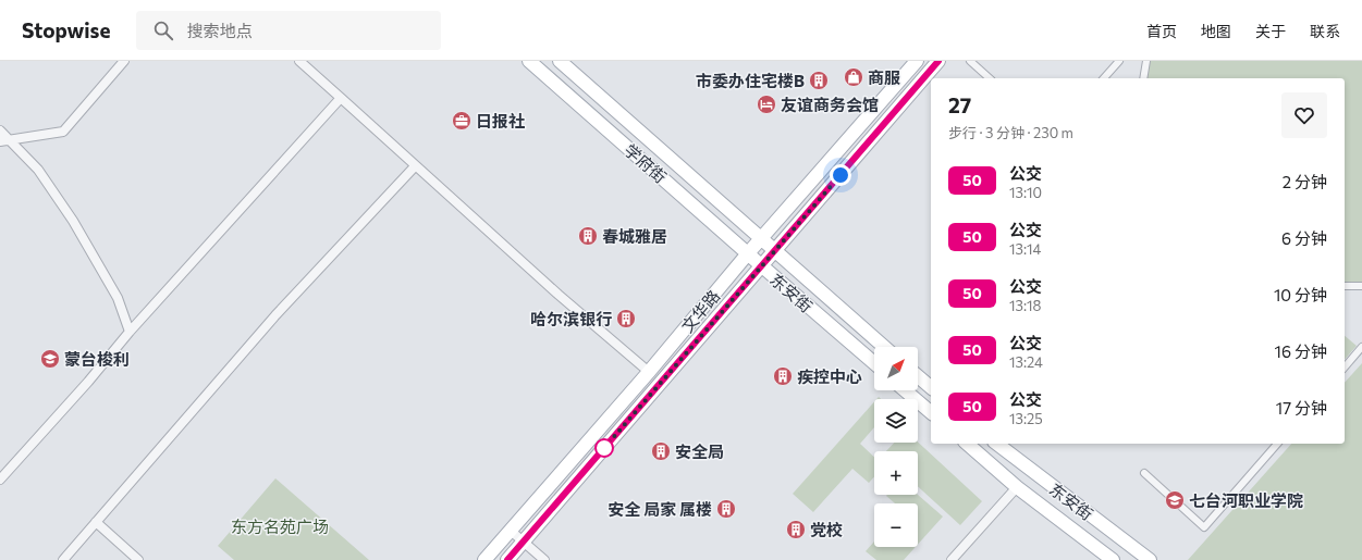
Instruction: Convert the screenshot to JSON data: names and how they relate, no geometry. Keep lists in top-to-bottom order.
{
  "streets": {
    "main road": ["学府街", "东安街", "文华路"]
  },
  "crossings": [
    ["学府街", "东安街"],
    ["学府街", "文华路"],
    ["东安街", "文华路"]
  ],
  "parks": ["东方名苑广场"],
  "places": {
    "shop": ["商服"],
    "building": [
      "市委办住宅楼B",
      "春城雅居",
      "哈尔滨银行",
      "疾控中心",
      "安全局",
      "安全 局家 属楼",
      "党校"
    ],
    "hotel": ["友谊商务会馆"],
    "office": ["日报社"],
    "school or university": ["蒙台梭利", "七台河职业学院"]
  },
  "lines": ["bus line 50"],
  "north": "top right",
  "page": {
    "header": "Stopwise",
    "search": "搜索地点",
    "nav": [
      "首页",
      "地图",
      "关于",
      "联系"
    ],
    "heading": ["27", "步行 · 3 分钟 · 230 m"],
    "list": [
      {
        "mark": "50",
        "name": "公交",
        "note": "13:10",
        "value": "2 分钟"
      },
      {
        "mark": "50",
        "name": "公交",
        "note": "13:14",
        "value": "6 分钟"
      },
      {
        "mark": "50",
        "name": "公交",
        "note": "13:18",
        "value": "10 分钟"
      },
      {
        "mark": "50",
        "name": "公交",
        "note": "13:24",
        "value": "16 分钟"
      },
      {
        "mark": "50",
        "name": "公交",
        "note": "13:25",
        "value": "17 分钟"
      }
    ],
    "map_buttons": ["+", "−"]
  }
}
